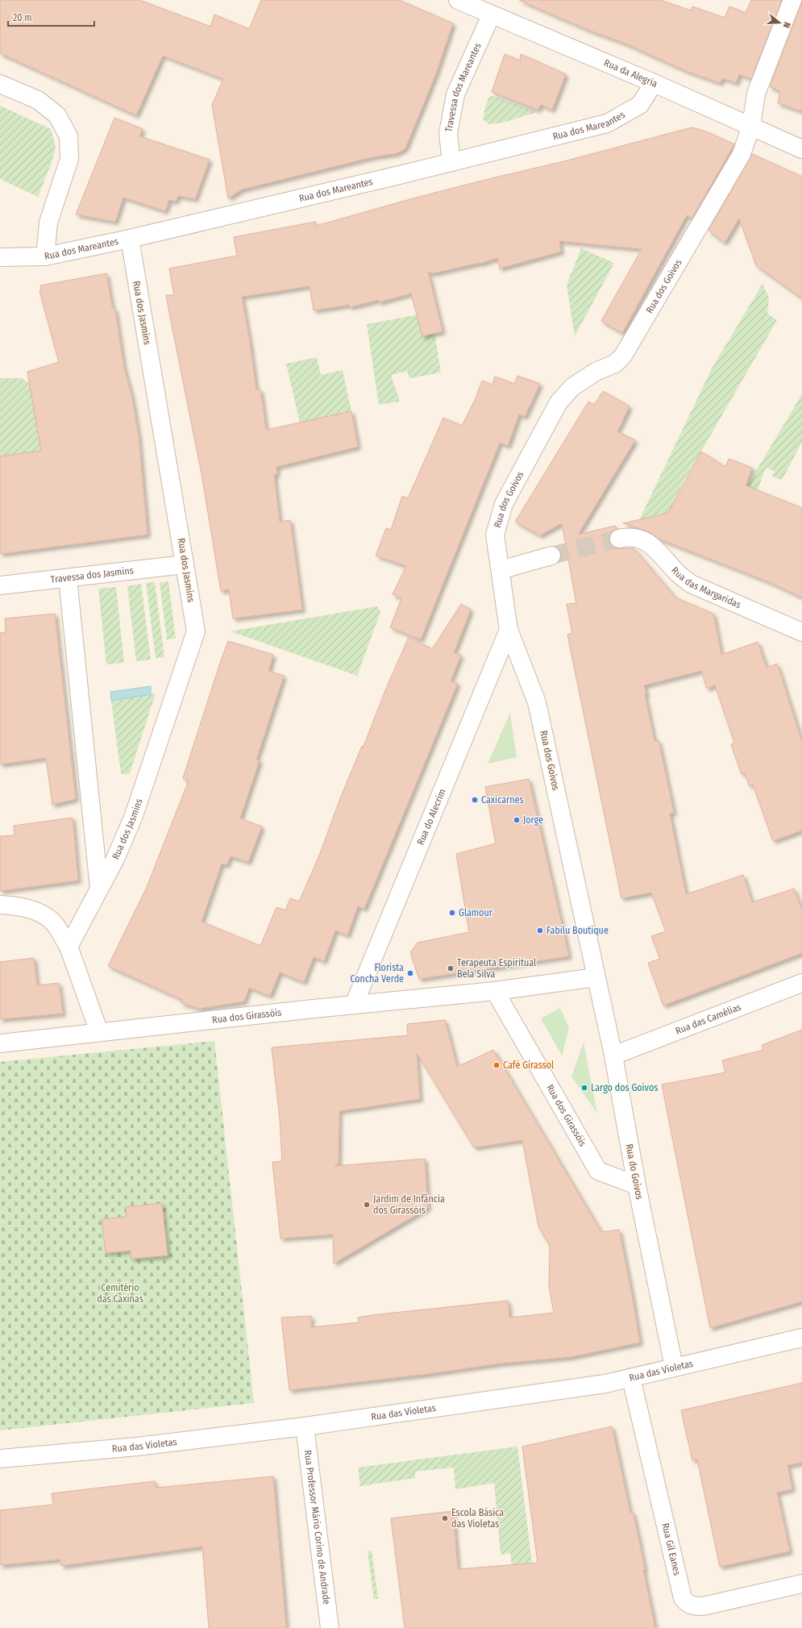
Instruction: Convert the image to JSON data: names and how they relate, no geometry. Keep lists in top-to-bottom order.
{
  "streets": {
    "street": [
      "Rua da Alegria",
      "Travessa dos Mareantes",
      "Rua dos Mareantes",
      "Rua dos Goivos",
      "Rua dos Jasmins",
      "Travessa dos Jasmins",
      "Rua das Margaridas",
      "Rua do Alecrim",
      "Rua dos Girassóis",
      "Rua das Camélias",
      "Rua do Goivos",
      "Rua das Violetas",
      "Rua Professor Mário Corino de Andrade",
      "Rua Gil Eanes"
    ]
  },
  "crossings": [
    ["Rua da Alegria", "Travessa dos Mareantes"],
    ["Rua da Alegria", "Rua dos Mareantes"],
    ["Rua da Alegria", "Rua dos Goivos"],
    ["Travessa dos Mareantes", "Rua dos Mareantes"],
    ["Rua dos Mareantes", "Rua dos Jasmins"],
    ["Rua dos Goivos", "Rua do Alecrim"],
    ["Rua dos Goivos", "Rua dos Girassóis"],
    ["Rua dos Goivos", "Rua do Goivos"],
    ["Rua dos Jasmins", "Travessa dos Jasmins"],
    ["Rua do Alecrim", "Rua dos Girassóis"],
    ["Rua dos Girassóis", "Rua do Goivos"],
    ["Rua das Camélias", "Rua do Goivos"],
    ["Rua do Goivos", "Rua das Violetas"],
    ["Rua das Violetas", "Rua Professor Mário Corino de Andrade"],
    ["Rua das Violetas", "Rua Gil Eanes"]
  ],
  "parks": ["Cemitério das Caxinas"],
  "places": [
    "Caxicarnes",
    "Jorge",
    "Glamour",
    "Fabilu Boutique",
    "Terapeuta Espiritual Bela Silva",
    "Florista Concha Verde",
    "Café Girassol",
    "Largo dos Goivos",
    "Jardim de Infância dos Girassóis",
    "Escola Básica das Violetas"
  ],
  "scale_bar": "20 m",
  "north": "right"
}
